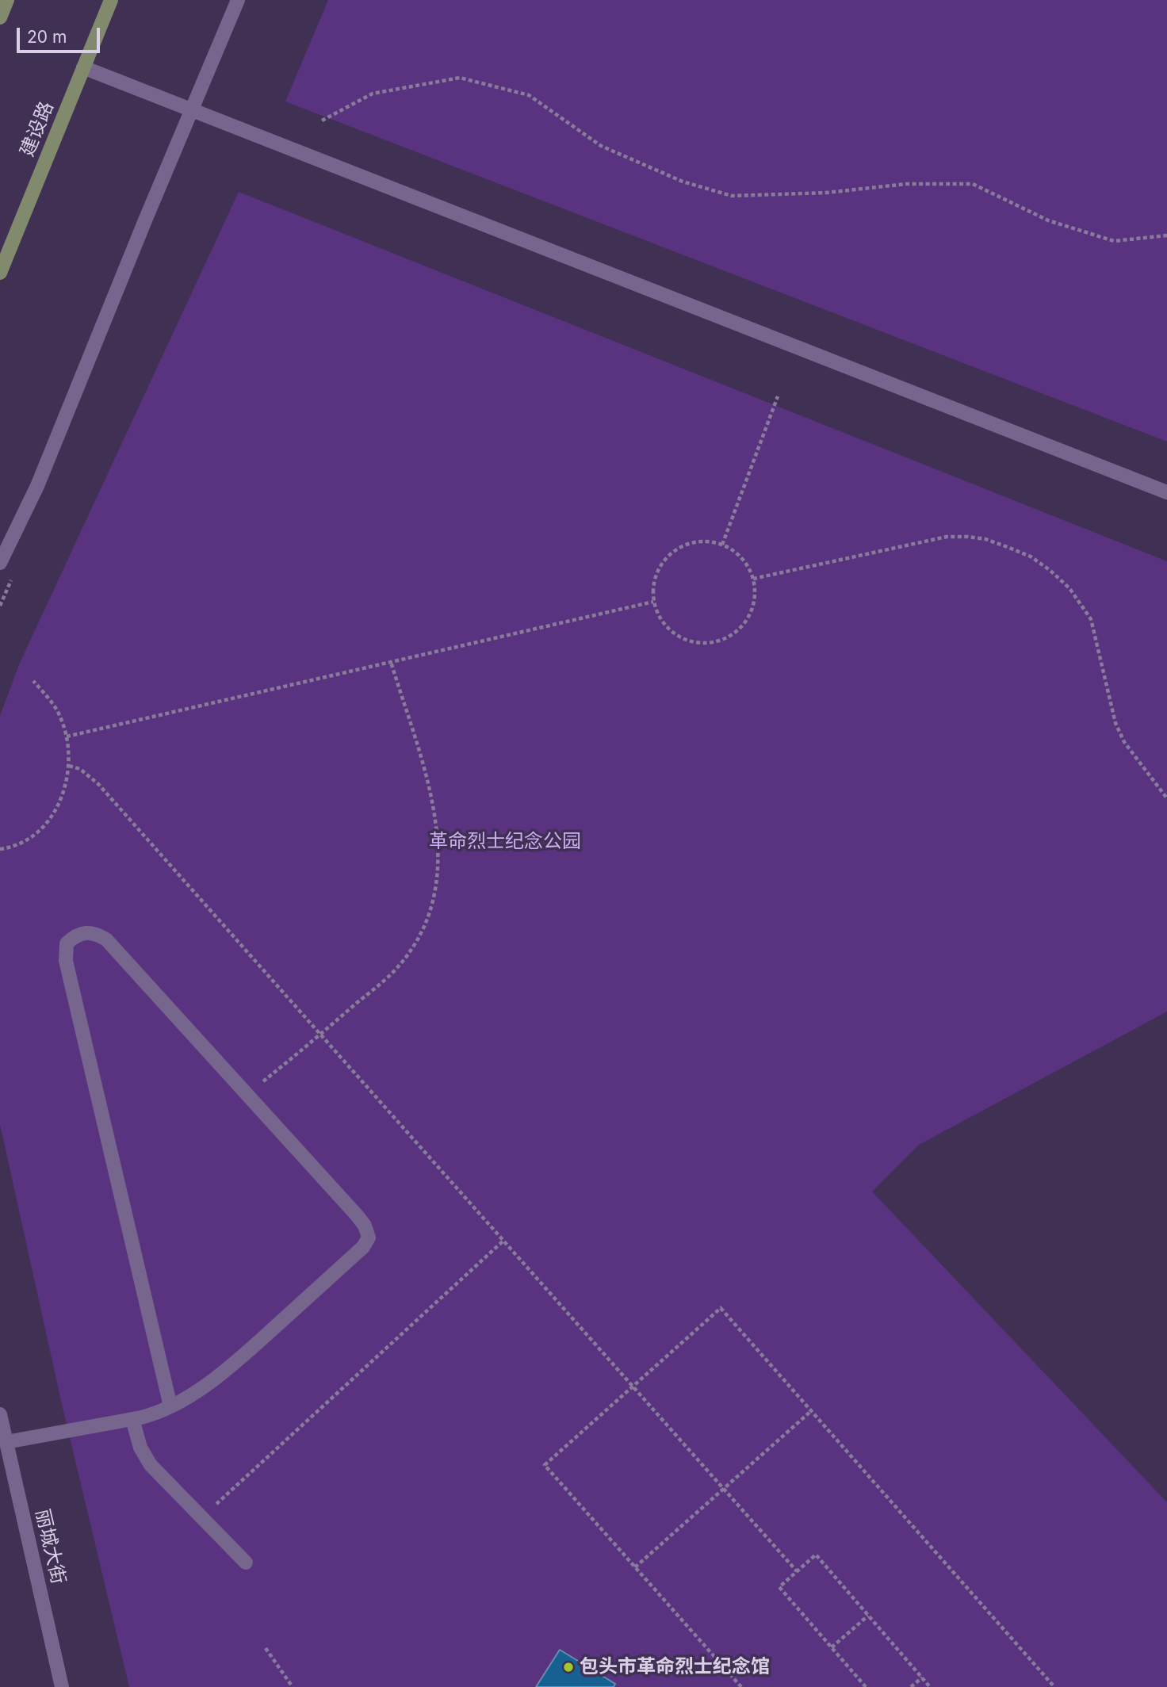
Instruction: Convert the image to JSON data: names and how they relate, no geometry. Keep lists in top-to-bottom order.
{
  "streets": {
    "main road": ["建设路"],
    "street": ["丽城大街"]
  },
  "parks": ["革命烈士纪念公园"],
  "places": ["包头市革命烈士纪念馆"],
  "scale_bar": "20 m"
}
